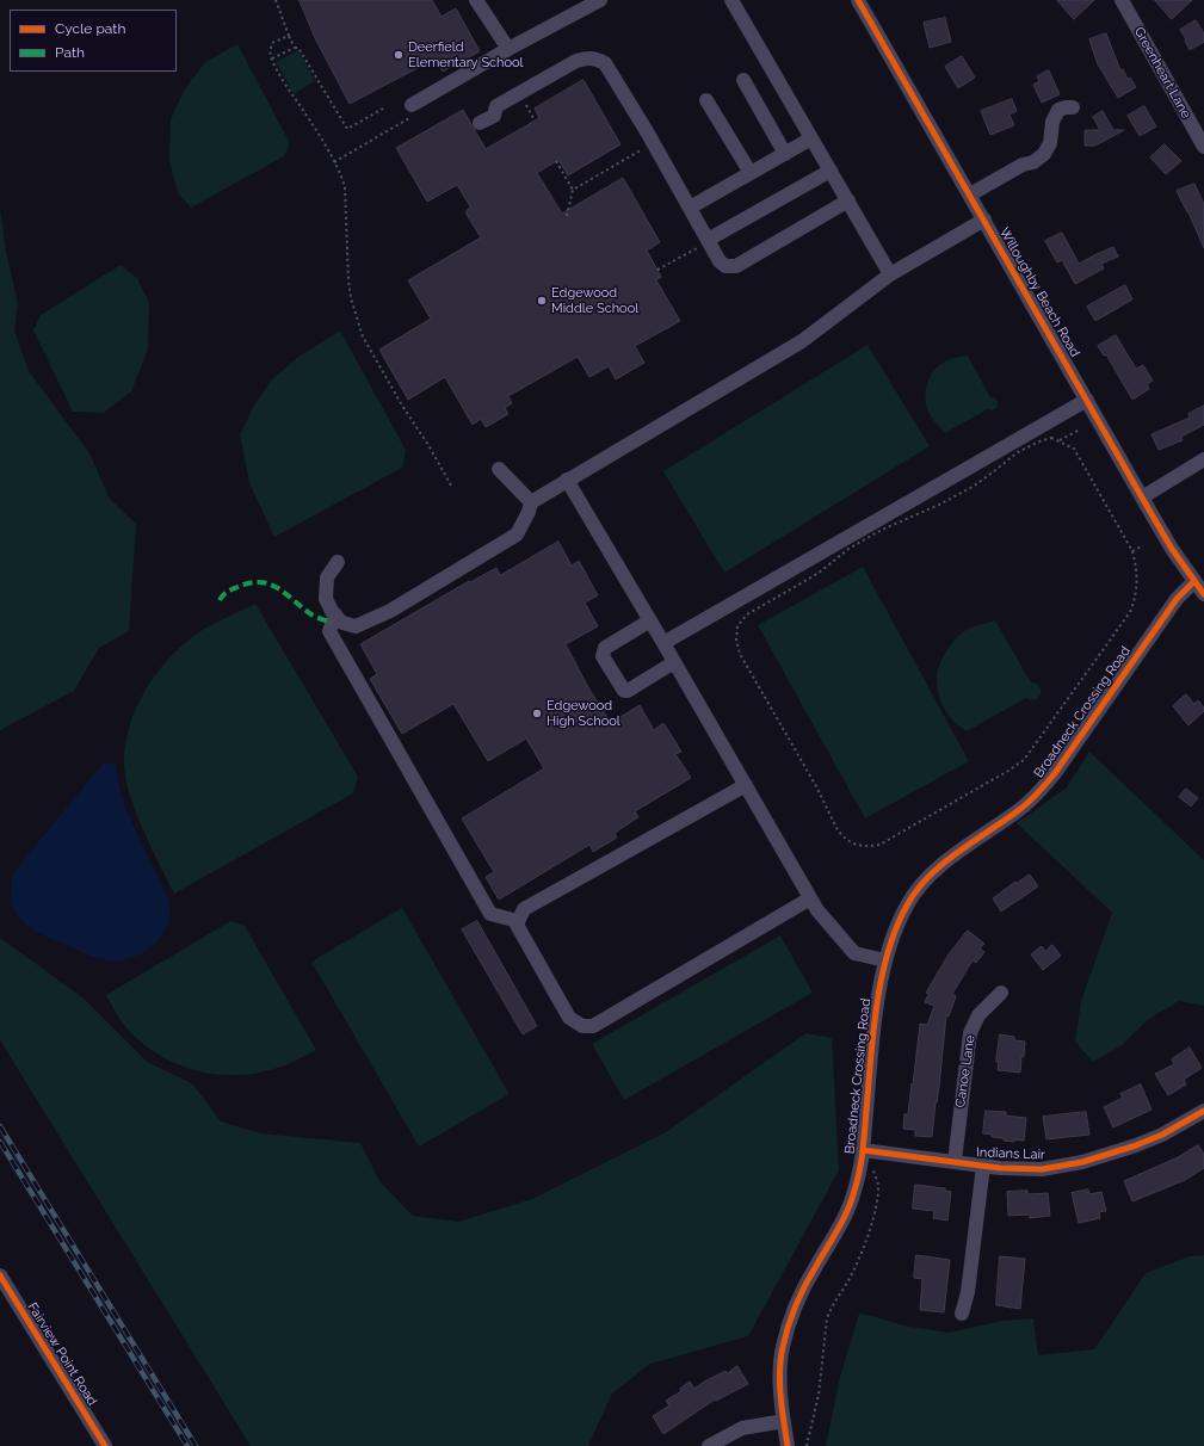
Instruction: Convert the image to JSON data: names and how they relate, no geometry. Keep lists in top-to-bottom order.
{
  "streets": {
    "street": [
      "Greenheart Lane",
      "Willoughby Beach Road",
      "Broadneck Crossing Road",
      "Canoe Lane",
      "Indians Lair",
      "Fairview Point Road"
    ]
  },
  "crossings": [
    ["Willoughby Beach Road", "Broadneck Crossing Road"],
    ["Broadneck Crossing Road", "Indians Lair"],
    ["Canoe Lane", "Indians Lair"]
  ],
  "places": ["Deerfield Elementary School", "Edgewood Middle School", "Edgewood High School"],
  "legend": ["Cycle path", "Path"]
}
